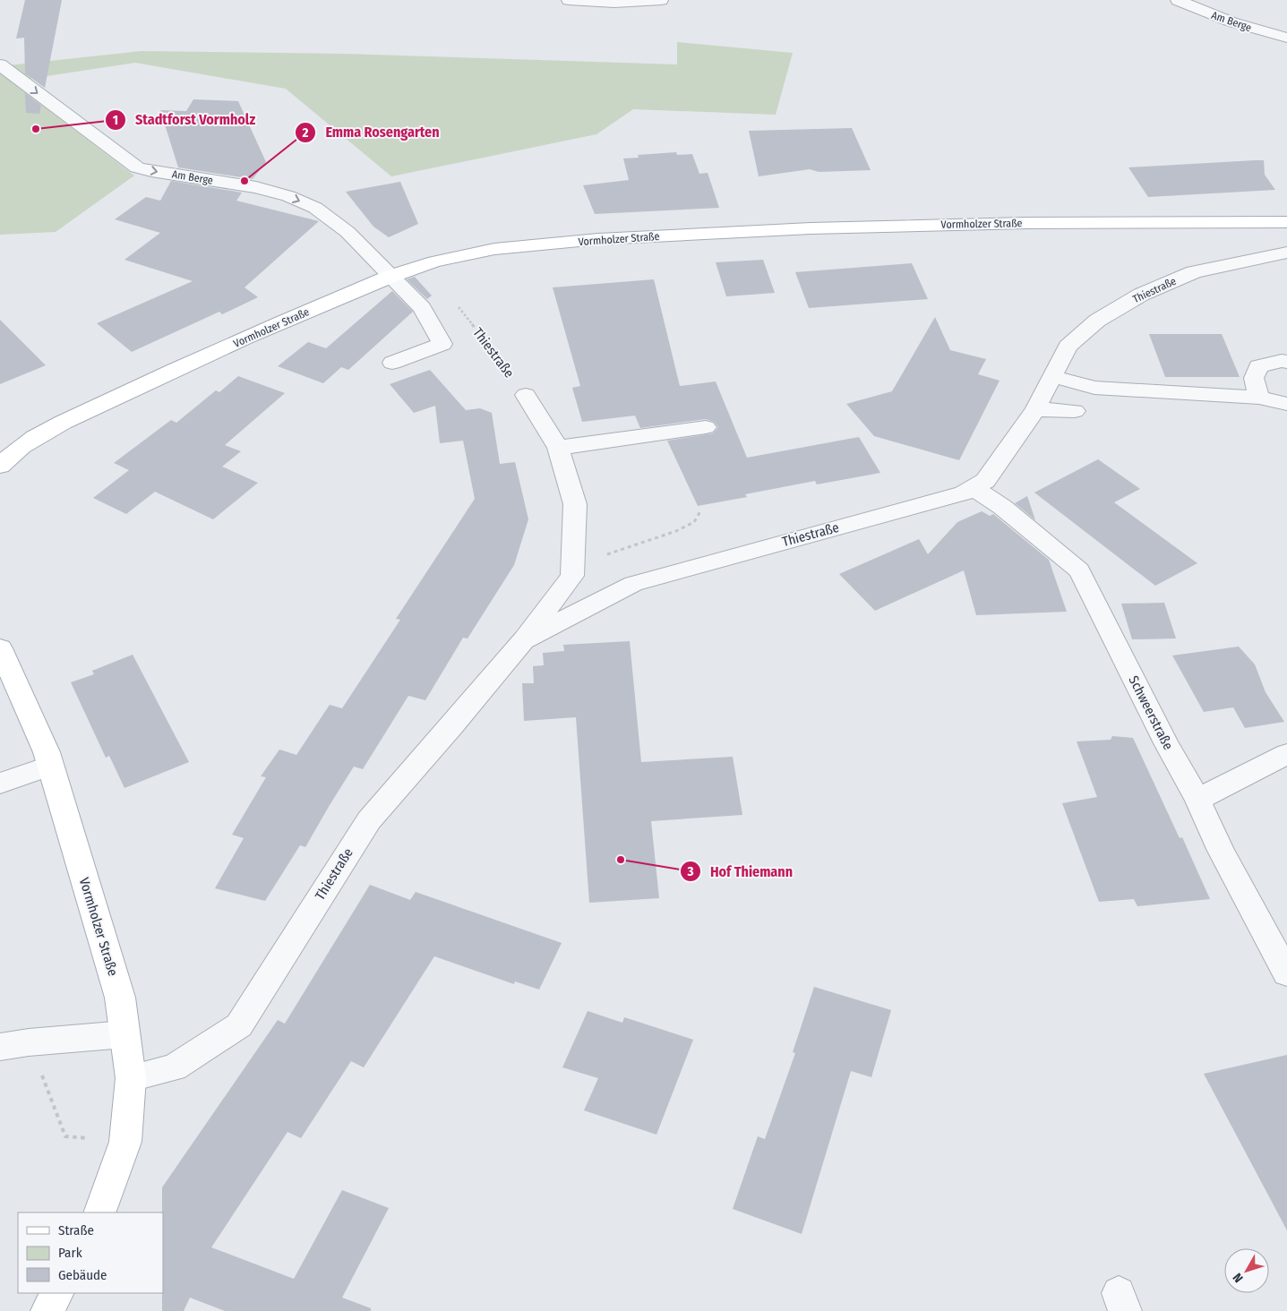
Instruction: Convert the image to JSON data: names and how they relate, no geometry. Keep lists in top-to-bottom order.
{
  "streets": {
    "main road": ["Vormholzer Straße"],
    "street": ["Am Berge", "Thiestraße", "Schweerstraße"]
  },
  "crossings": [
    ["Am Berge", "Vormholzer Straße"],
    ["Vormholzer Straße", "Thiestraße"],
    ["Thiestraße", "Schweerstraße"]
  ],
  "one_way": ["Am Berge"],
  "places": ["Stadtforst Vormholz", "Emma Rosengarten", "Hof Thiemann"],
  "legend": ["Straße", "Park", "Gebäude"],
  "north": "bottom left"
}
